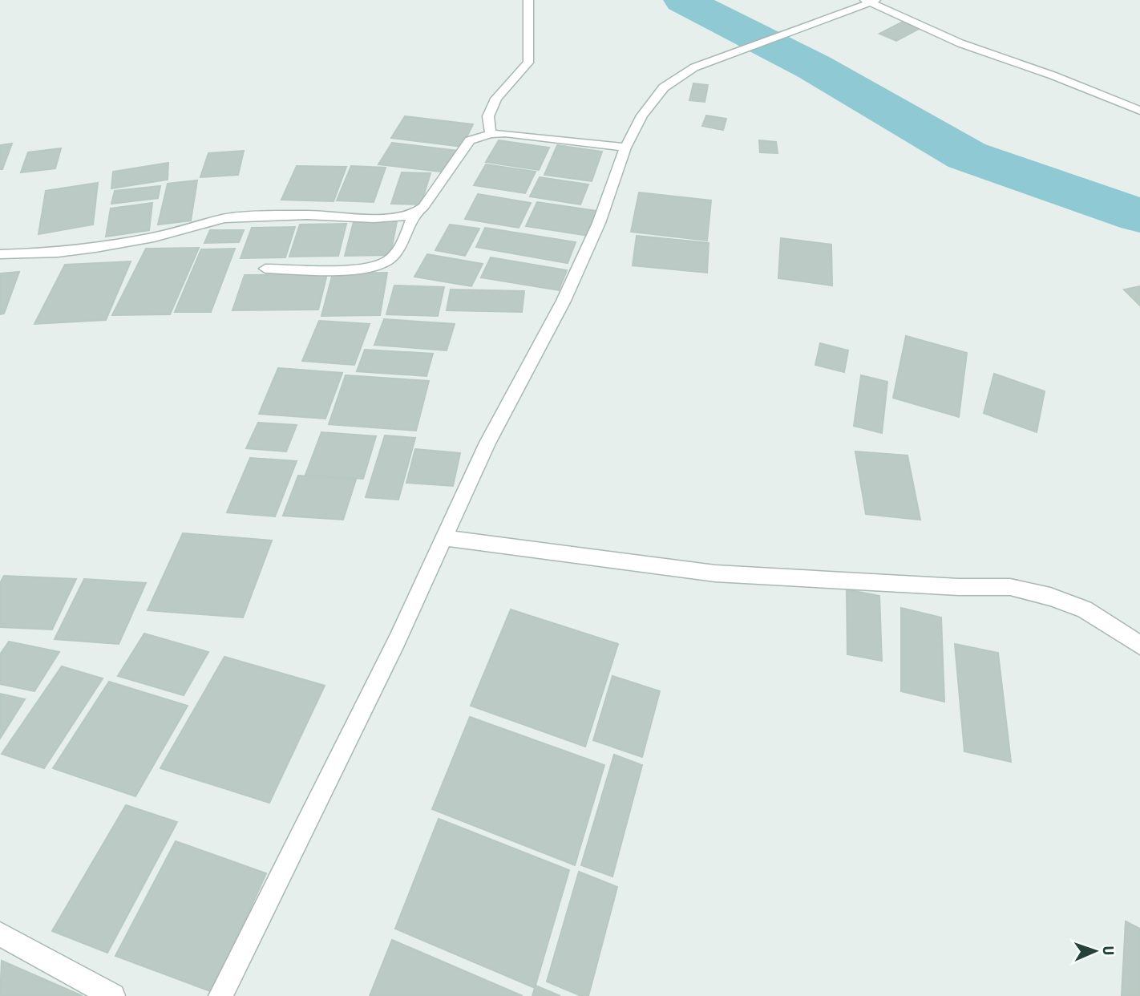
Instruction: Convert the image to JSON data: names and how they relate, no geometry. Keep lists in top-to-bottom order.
{
  "north": "right"
}
